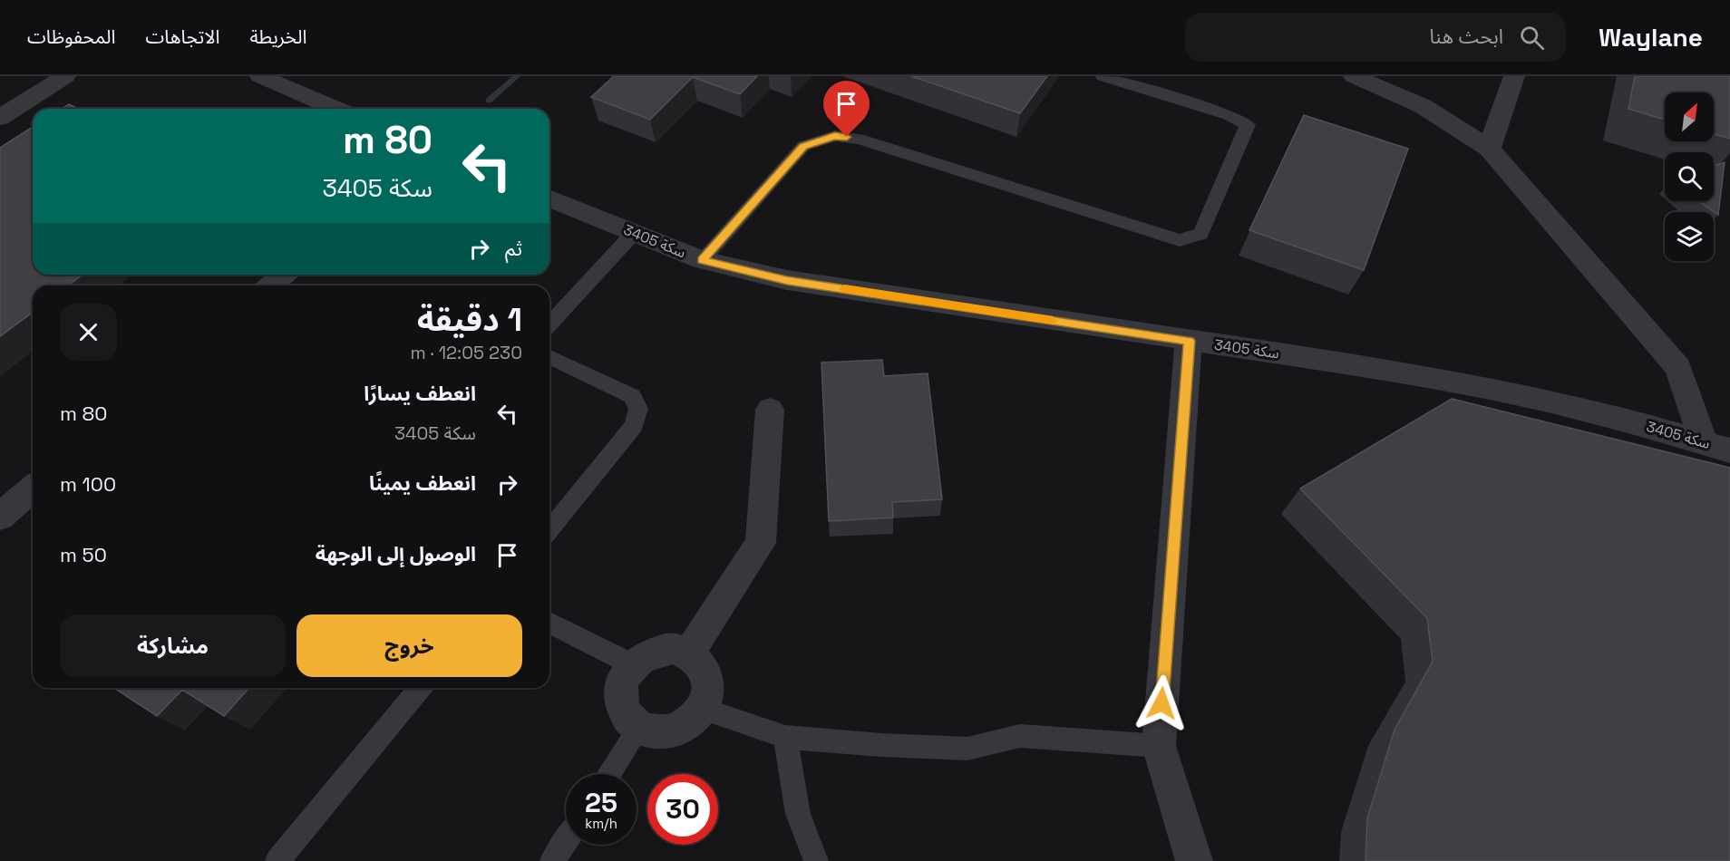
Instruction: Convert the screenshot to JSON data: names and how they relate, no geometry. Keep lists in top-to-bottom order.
{
  "streets": {
    "street": ["سكة 3405"]
  },
  "north": "top right",
  "page": {
    "header": "Waylane",
    "search": "ابحث هنا",
    "nav": ["الخريطة", "الاتجاهات", "المحفوظات"],
    "turn": ["80 m", "سكة 3405"],
    "then": "ثم",
    "heading": ["1 دقيقة", "230 m · 12:05"],
    "list": [
      {
        "name": "انعطف يسارًا",
        "note": "سكة 3405",
        "value": "80 m"
      },
      {
        "name": "انعطف يمينًا",
        "value": "100 m"
      },
      {
        "name": "الوصول إلى الوجهة",
        "value": "50 m"
      }
    ],
    "buttons": ["خروج", "مشاركة"],
    "speed": "25 km/h",
    "limit": "30"
  }
}
